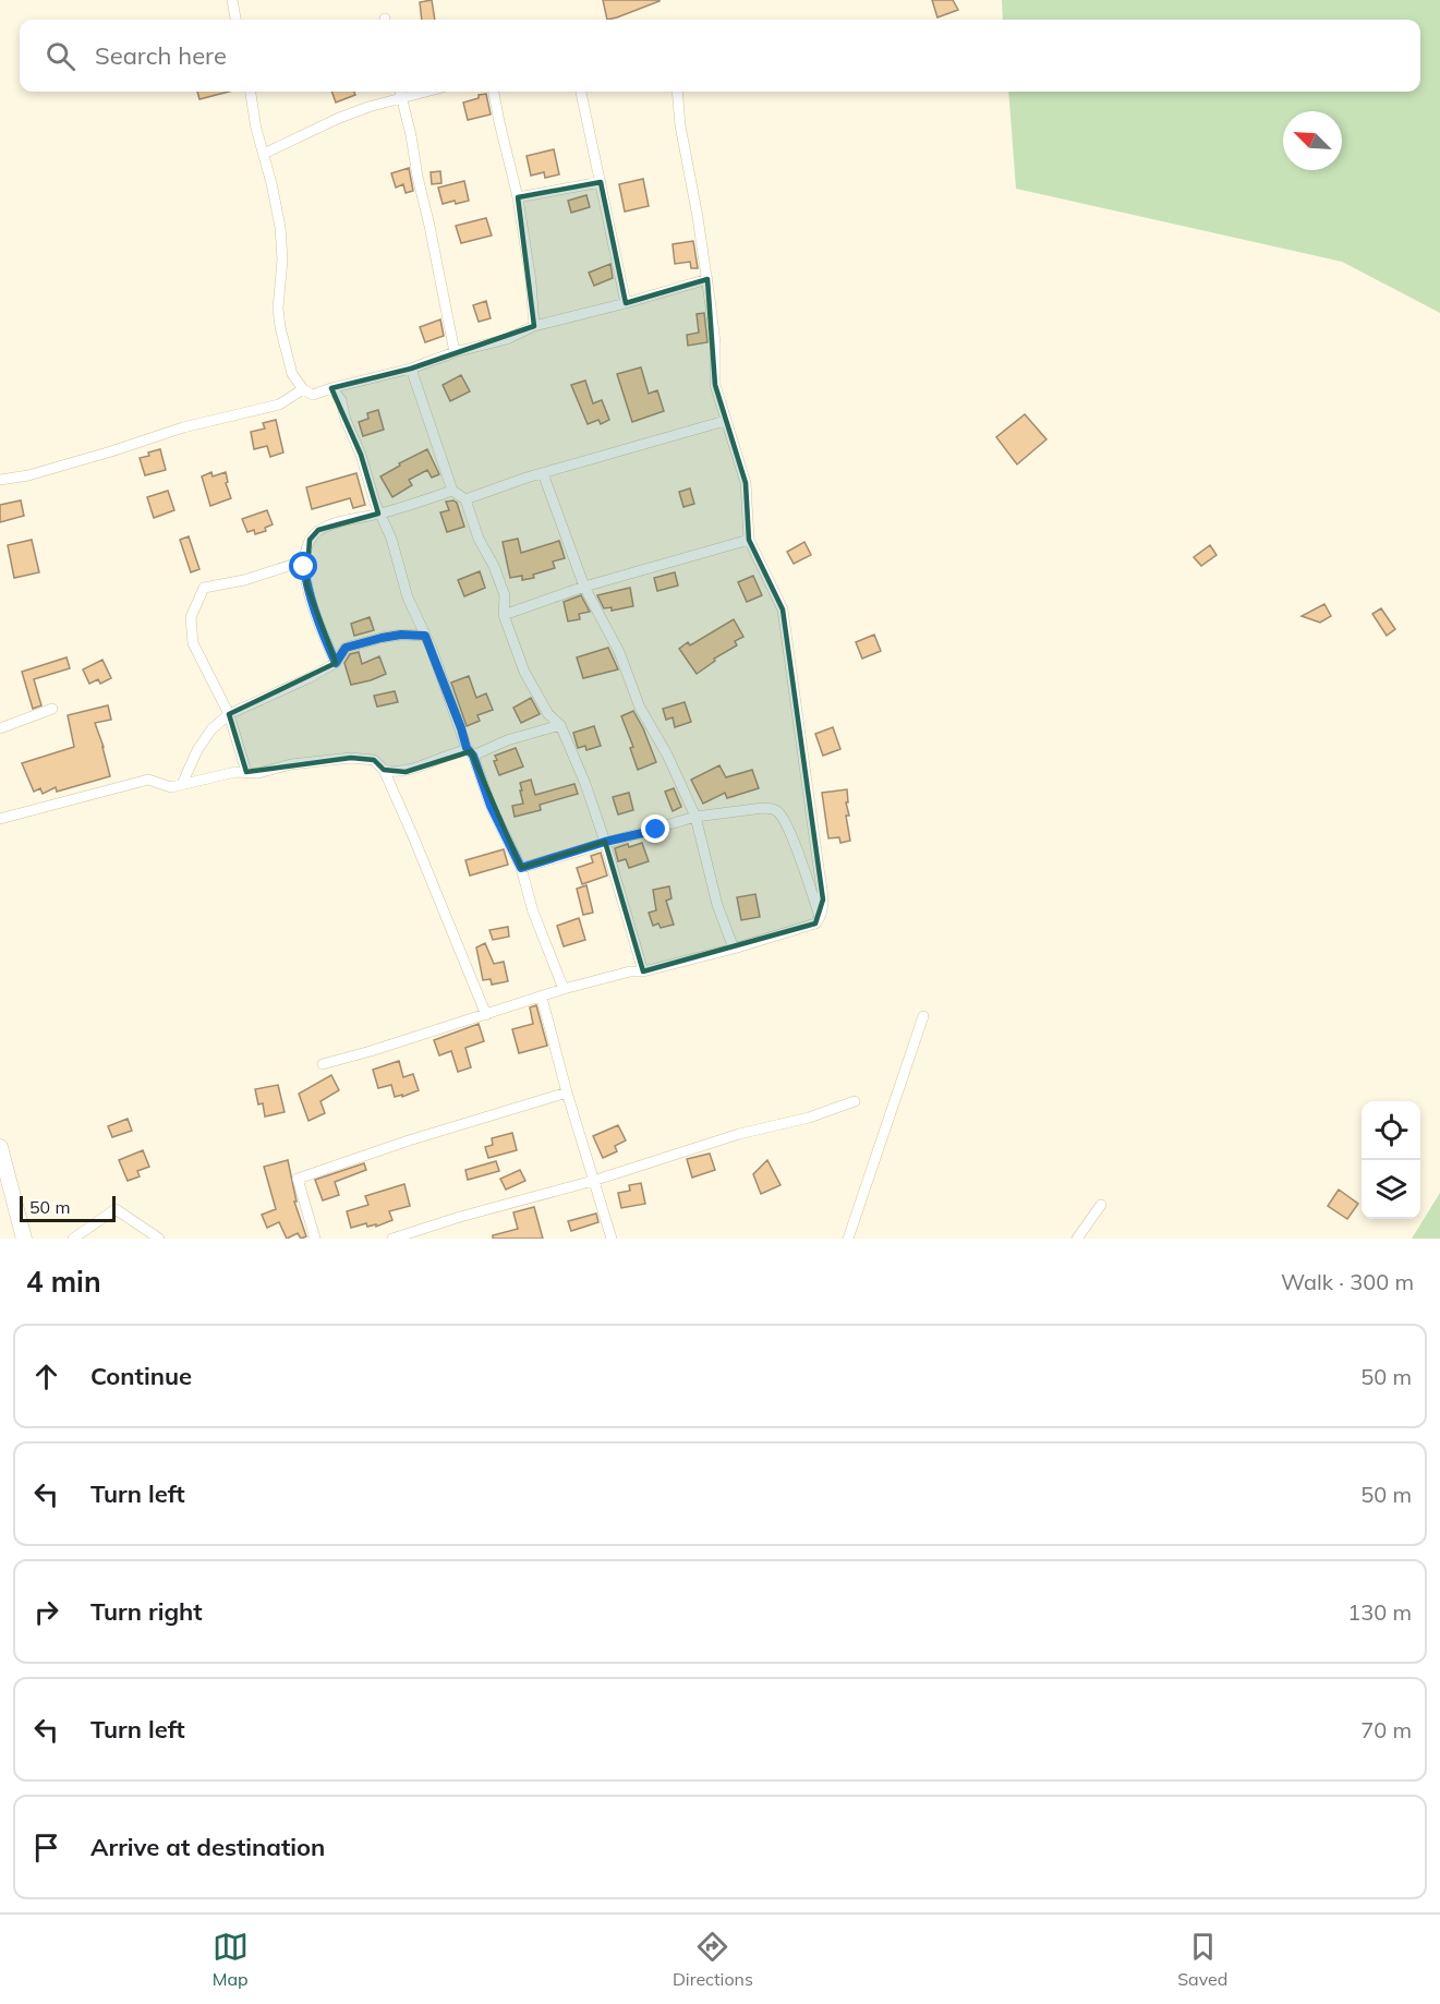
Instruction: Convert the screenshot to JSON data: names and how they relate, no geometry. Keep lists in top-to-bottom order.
{
  "scale_bar": "50 m",
  "north": "top left",
  "page": {
    "search": "Search here",
    "scale": "50 m",
    "heading": ["4 min", "Walk · 300 m"],
    "list": [
      ["Continue", "50 m"],
      ["Turn left", "50 m"],
      ["Turn right", "130 m"],
      ["Turn left", "70 m"],
      "Arrive at destination"
    ],
    "nav": ["Map", "Directions", "Saved"]
  }
}
